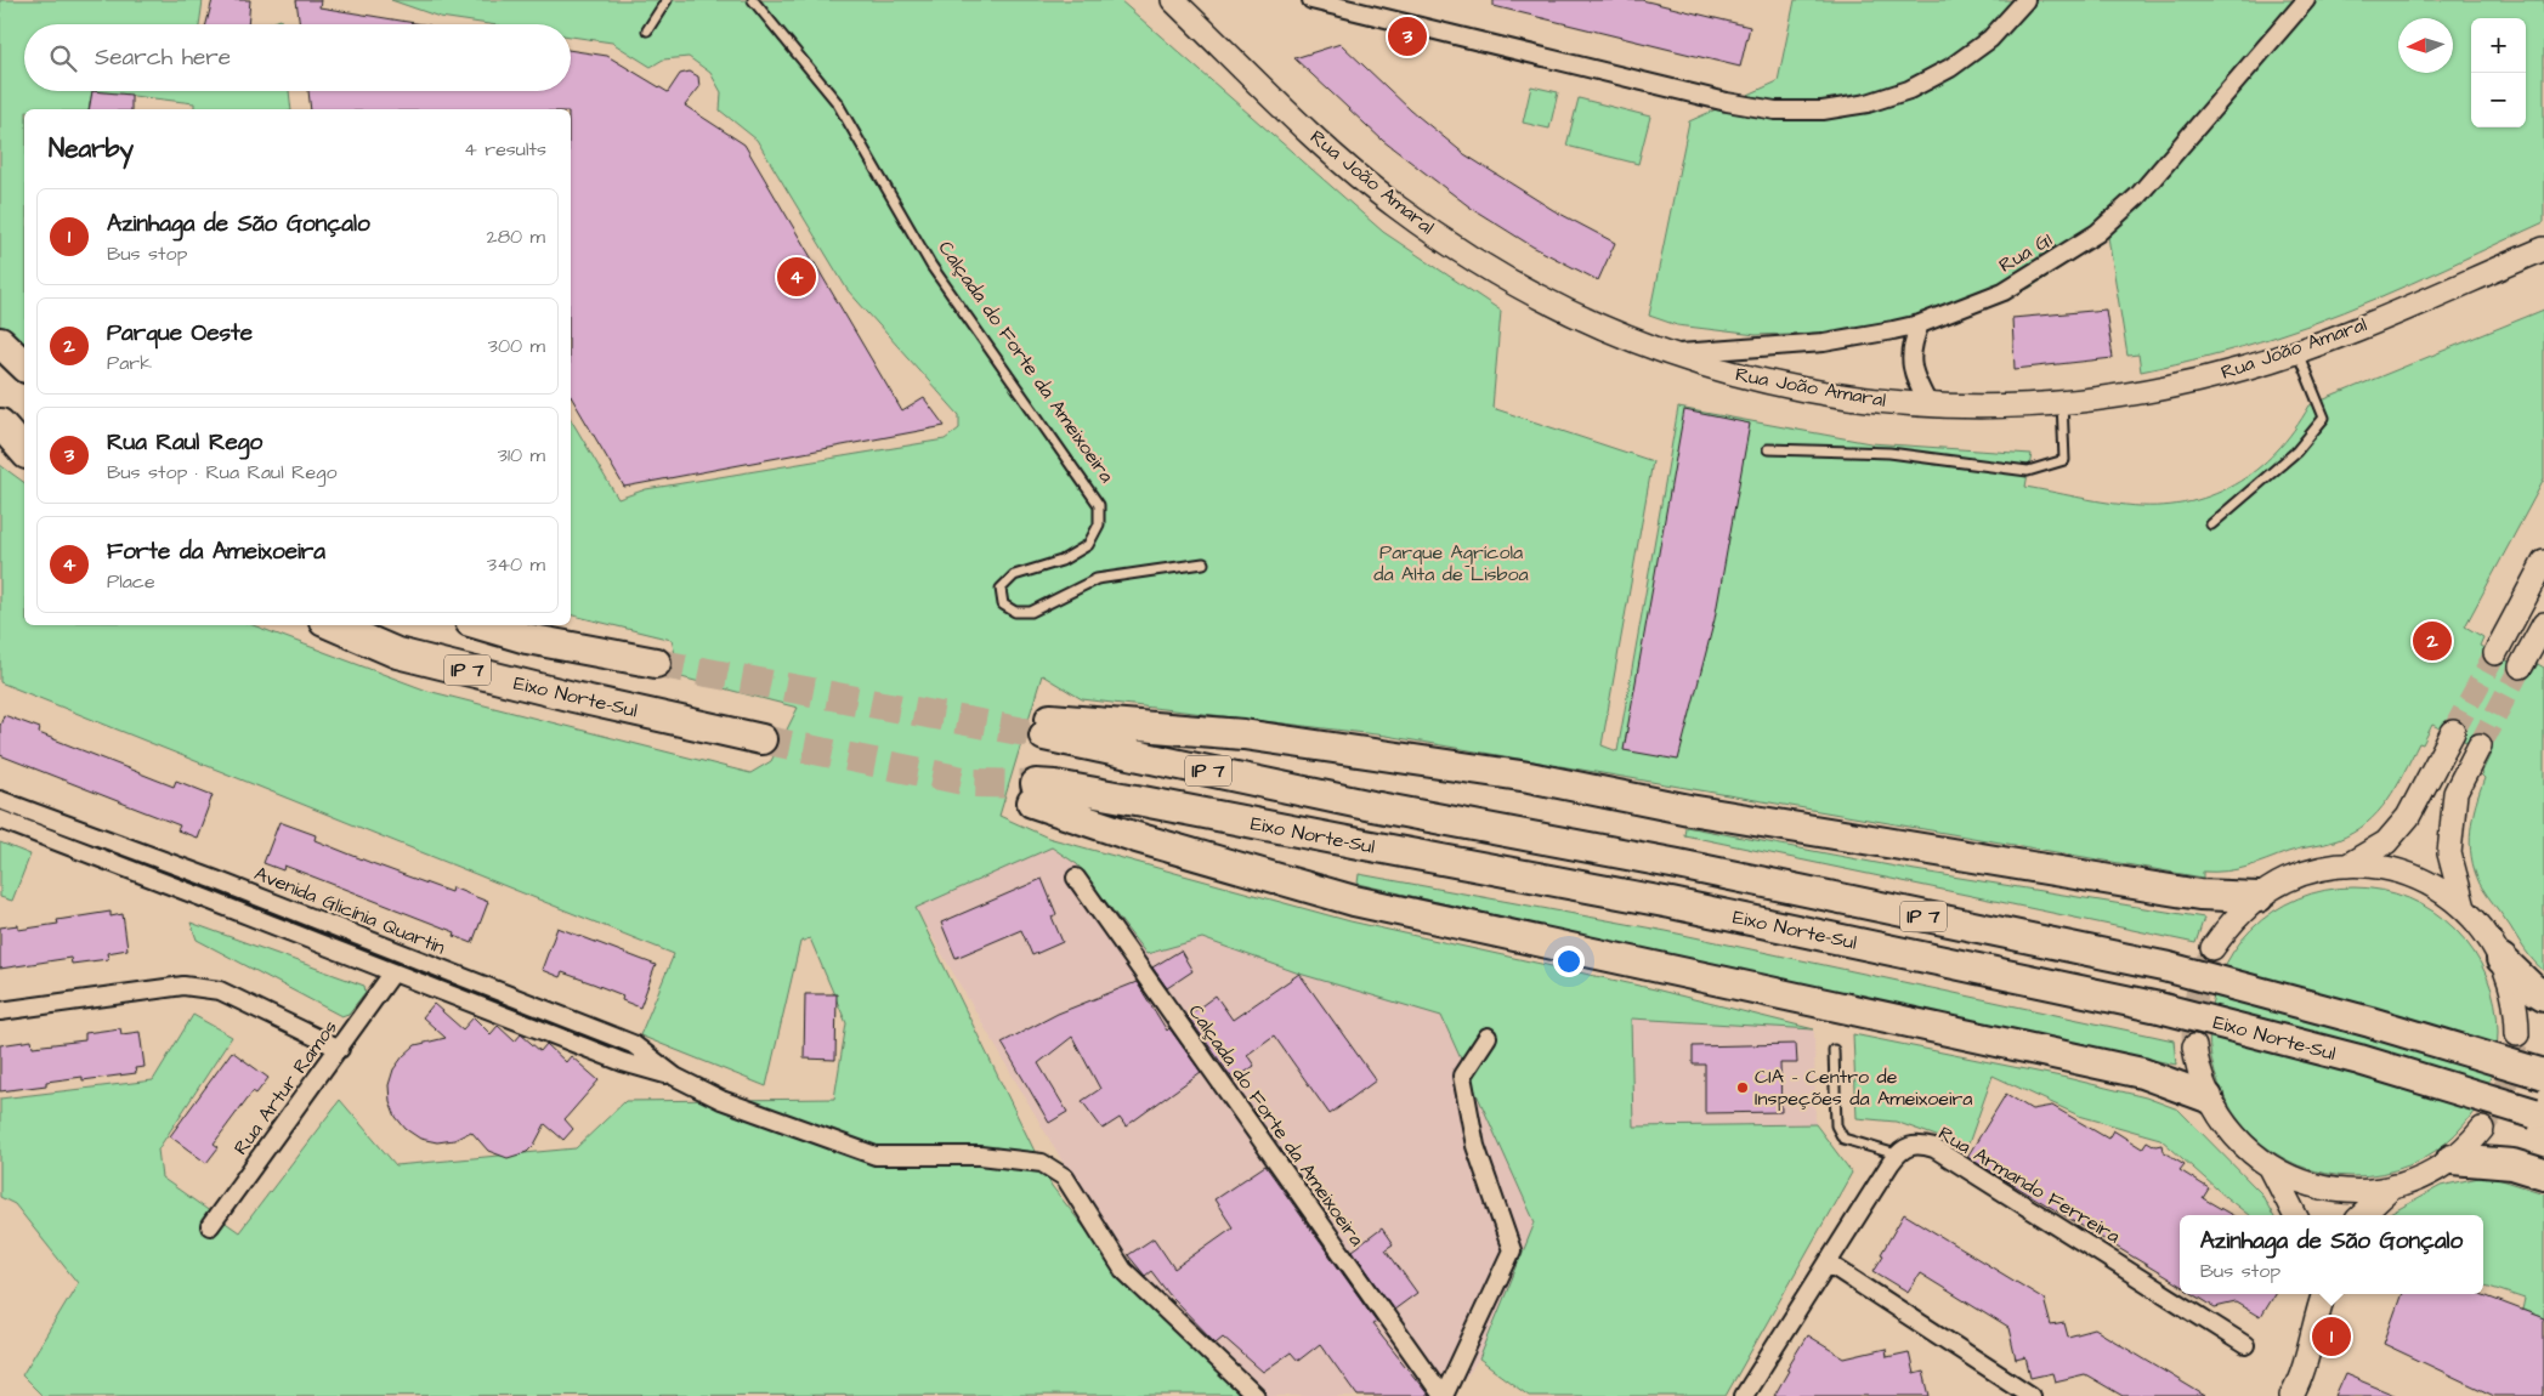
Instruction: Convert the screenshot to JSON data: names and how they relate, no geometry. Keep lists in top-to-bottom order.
{
  "streets": {
    "highway": ["IP 7", "Eixo Norte-Sul"],
    "street": [
      "Rua João Amaral",
      "Rua G1",
      "Calçada do Forte da Ameixoeira",
      "Avenida Glicínia Quartin",
      "Rua Artur Ramos",
      "Rua Armando Ferreira"
    ]
  },
  "crossings": [
    ["Rua João Amaral", "Rua G1"],
    ["Avenida Glicínia Quartin", "Rua Artur Ramos"]
  ],
  "parks": ["Parque Agrícola da Alta de Lisboa"],
  "places": ["CIA - Centro de Inspeções da Ameixoeira"],
  "north": "left",
  "page": {
    "pins": [
      "3",
      "4",
      "2",
      "1"
    ],
    "map_buttons": ["+", "−"],
    "search": "Search here",
    "heading": ["Nearby", "4 results"],
    "list": [
      {
        "mark": "1",
        "name": "Azinhaga de São Gonçalo",
        "note": "Bus stop",
        "value": "280 m"
      },
      {
        "mark": "2",
        "name": "Parque Oeste",
        "note": "Park",
        "value": "300 m"
      },
      {
        "mark": "3",
        "name": "Rua Raul Rego",
        "note": "Bus stop · Rua Raul Rego",
        "value": "310 m"
      },
      {
        "mark": "4",
        "name": "Forte da Ameixoeira",
        "note": "Place",
        "value": "340 m"
      }
    ],
    "popup": ["Azinhaga de São Gonçalo", "Bus stop"]
  }
}
